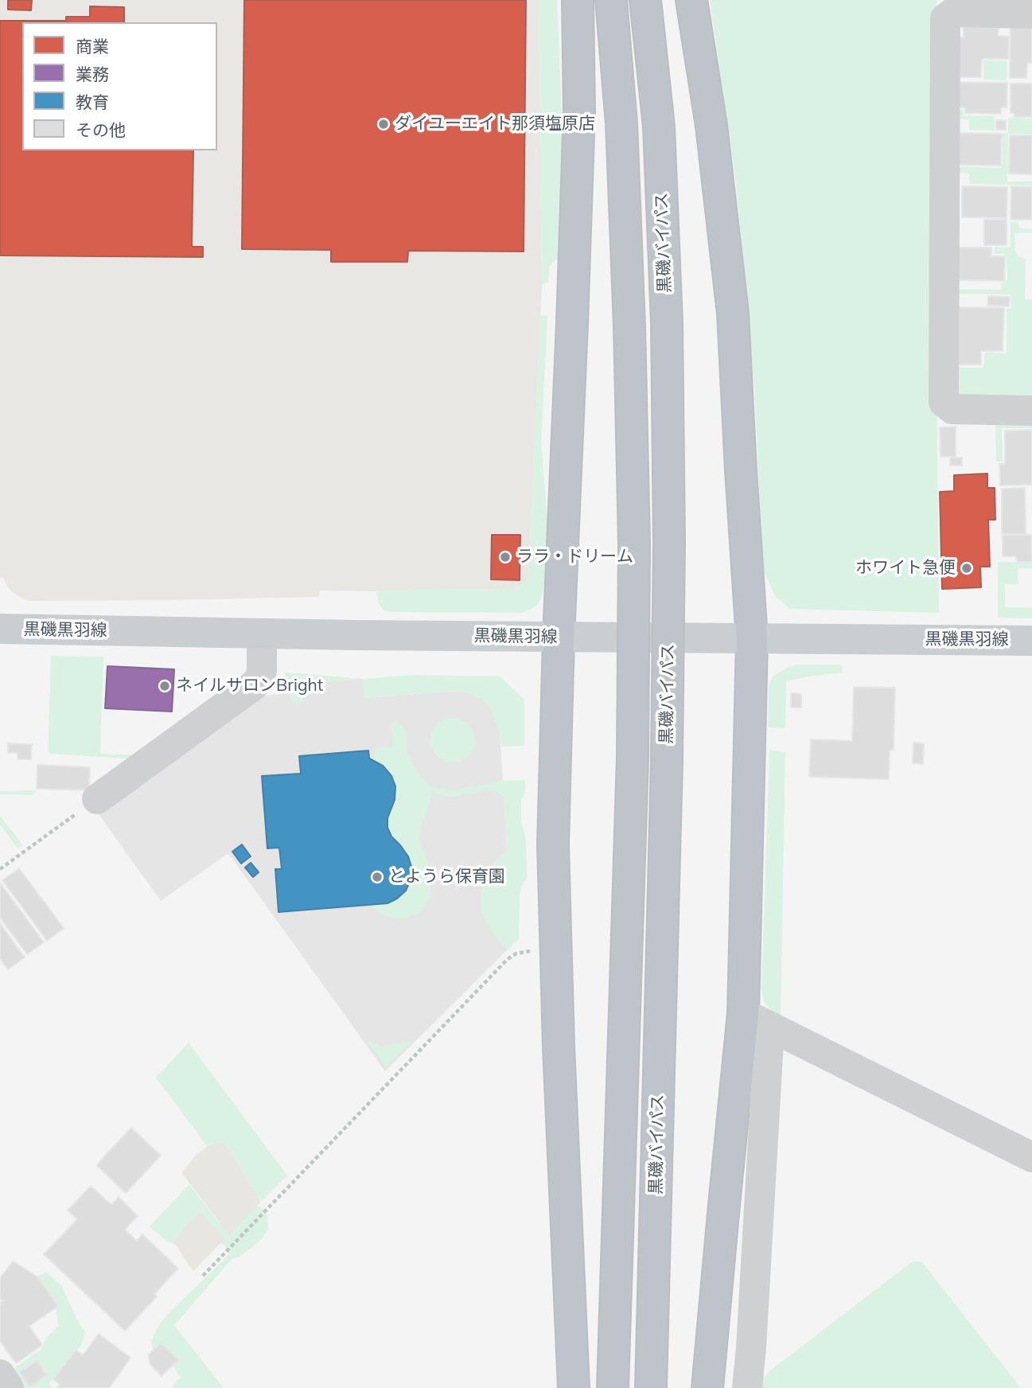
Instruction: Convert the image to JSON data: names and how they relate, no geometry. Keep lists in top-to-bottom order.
{
  "streets": {
    "highway": ["黒磯バイパス"],
    "main road": ["黒磯黒羽線"]
  },
  "places": [
    "ダイユーエイト那須塩原店",
    "ララ・ドリーム",
    "ホワイト急便",
    "ネイルサロンBright",
    "とようら保育園"
  ],
  "legend": [
    "商業",
    "業務",
    "教育",
    "その他"
  ]
}
